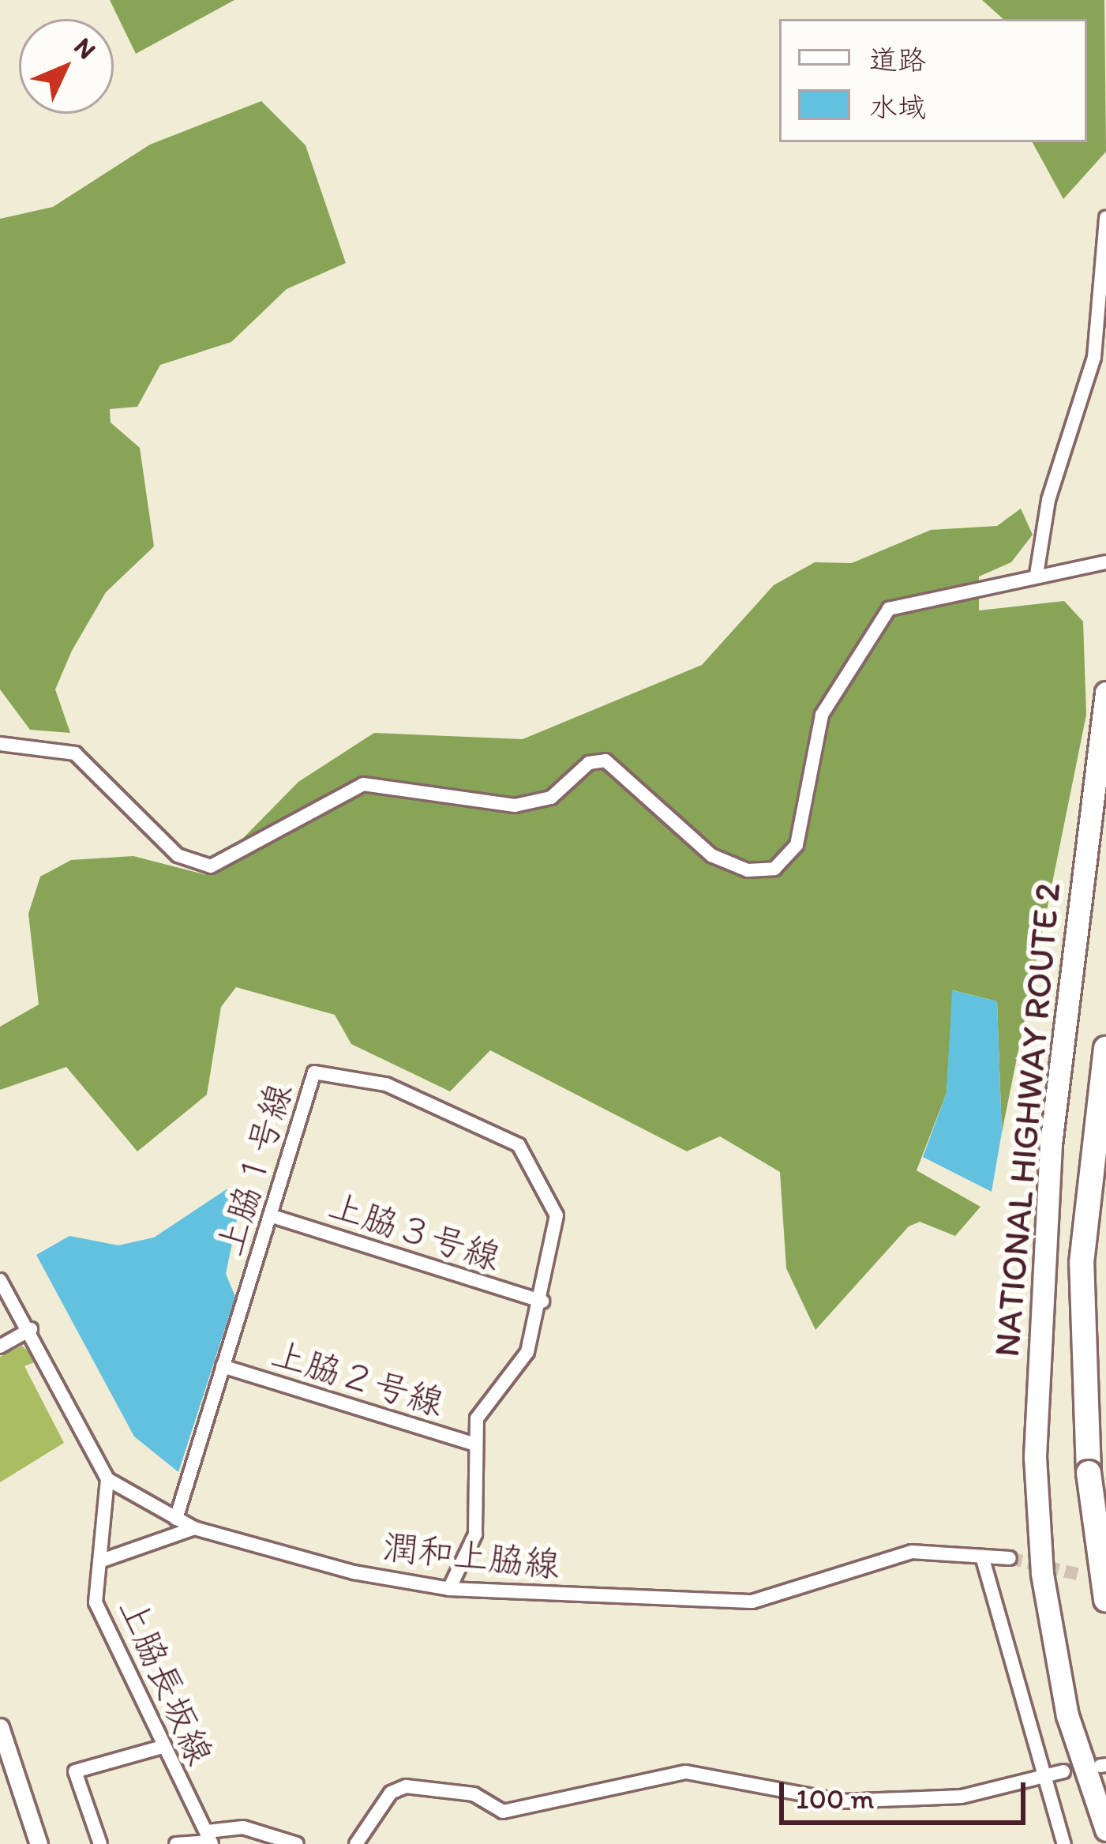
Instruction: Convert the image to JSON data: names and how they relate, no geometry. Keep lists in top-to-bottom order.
{
  "streets": {
    "highway": ["NATIONAL HIGHWAY ROUTE 2"],
    "street": [
      "上脇１号線",
      "上脇３号線",
      "上脇２号線",
      "潤和上脇線",
      "上脇長坂線"
    ]
  },
  "crossings": [
    ["上脇１号線", "上脇３号線"],
    ["上脇１号線", "上脇２号線"],
    ["上脇１号線", "潤和上脇線"],
    ["潤和上脇線", "上脇長坂線"]
  ],
  "legend": ["道路", "水域"],
  "scale_bar": "100 m",
  "north": "top right"
}
